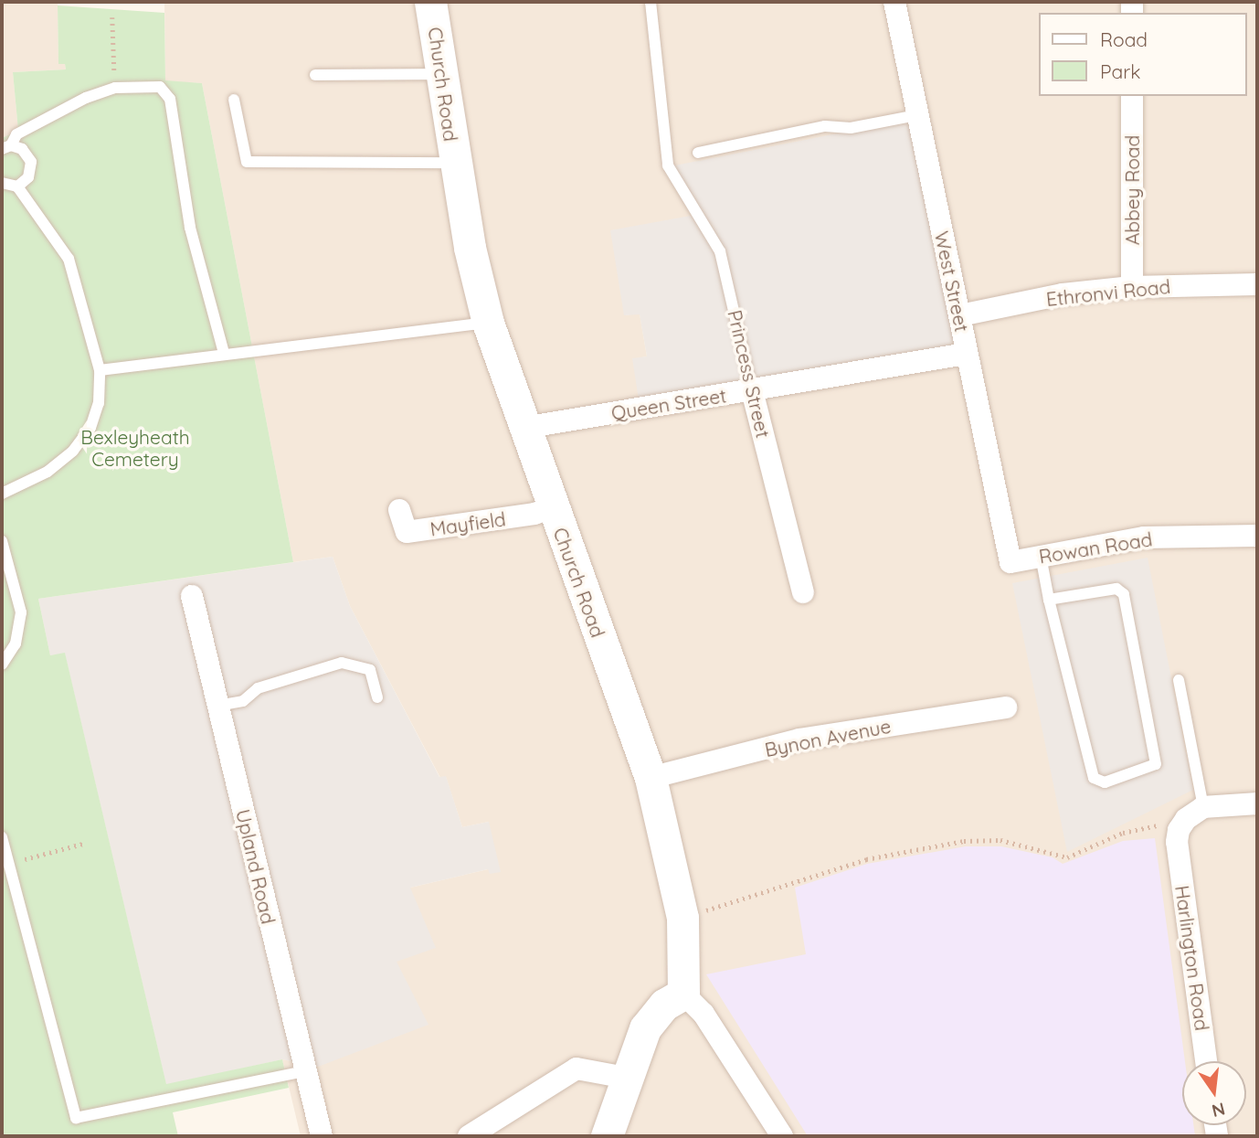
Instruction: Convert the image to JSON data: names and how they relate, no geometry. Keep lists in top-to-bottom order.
{
  "streets": {
    "street": [
      "Church Road",
      "Abbey Road",
      "West Street",
      "Ethronvi Road",
      "Princess Street",
      "Queen Street",
      "Mayfield",
      "Rowan Road",
      "Bynon Avenue",
      "Upland Road",
      "Harlington Road"
    ]
  },
  "crossings": [
    ["Church Road", "Queen Street"],
    ["Church Road", "Mayfield"],
    ["Church Road", "Bynon Avenue"],
    ["Abbey Road", "Ethronvi Road"],
    ["West Street", "Ethronvi Road"],
    ["West Street", "Queen Street"],
    ["West Street", "Rowan Road"],
    ["Princess Street", "Queen Street"]
  ],
  "parks": ["Bexleyheath Cemetery"],
  "legend": ["Road", "Park"],
  "north": "bottom"
}
